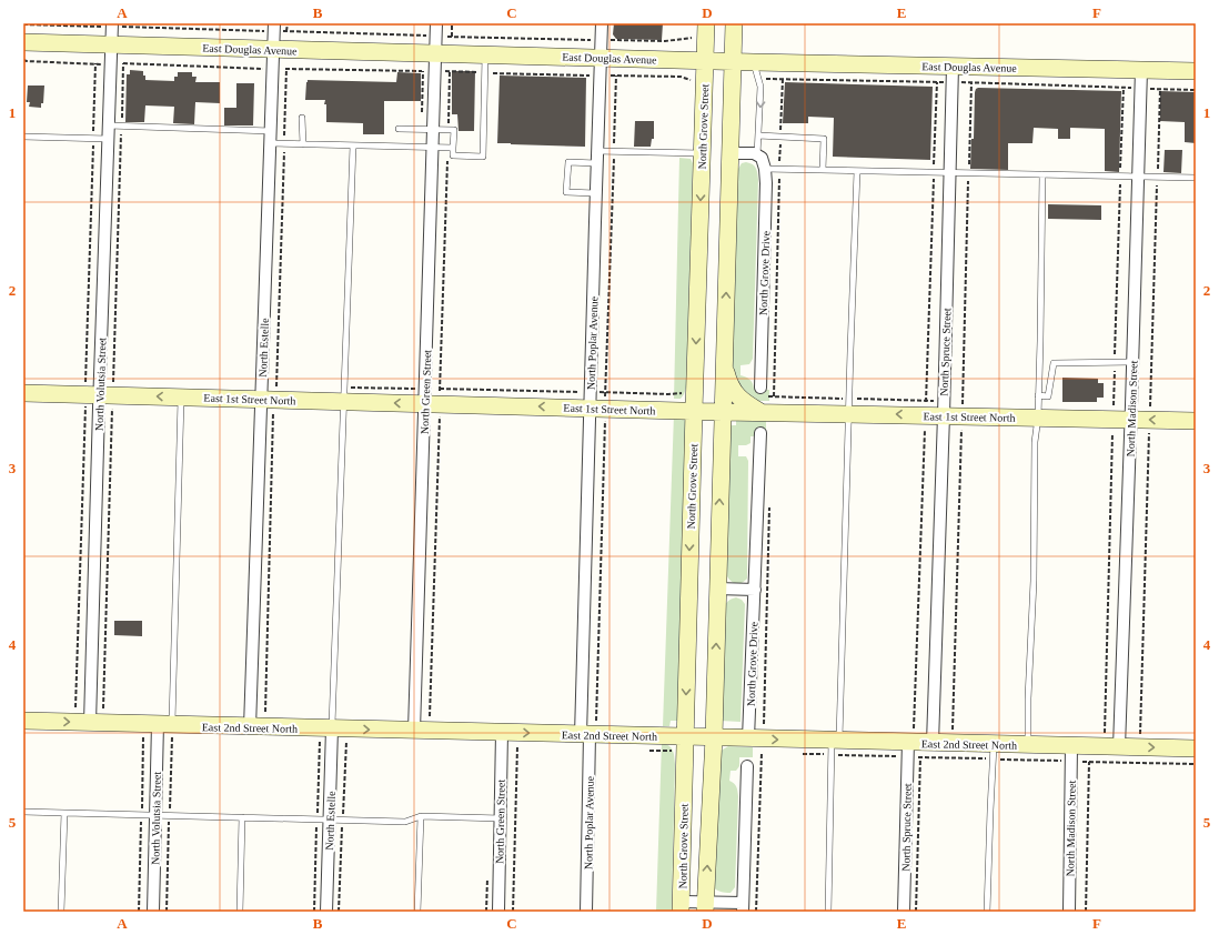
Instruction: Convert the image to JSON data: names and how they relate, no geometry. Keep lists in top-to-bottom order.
{
  "streets": {
    "street": [
      "East Douglas Avenue",
      "North Grove Street",
      "North Grove Drive",
      "North Poplar Avenue",
      "North Estelle",
      "North Spruce Street",
      "North Volutsia Street",
      "North Green Street",
      "East 1st Street North",
      "North Madison Street",
      "East 2nd Street North"
    ]
  },
  "crossings": [
    ["East Douglas Avenue", "North Grove Street"],
    ["East Douglas Avenue", "North Poplar Avenue"],
    ["East Douglas Avenue", "North Estelle"],
    ["East Douglas Avenue", "North Spruce Street"],
    ["East Douglas Avenue", "North Volutsia Street"],
    ["East Douglas Avenue", "North Green Street"],
    ["East Douglas Avenue", "North Madison Street"],
    ["North Grove Street", "East 1st Street North"],
    ["North Grove Street", "East 2nd Street North"],
    ["North Grove Drive", "East 1st Street North"],
    ["North Grove Drive", "East 2nd Street North"],
    ["North Poplar Avenue", "East 1st Street North"],
    ["North Poplar Avenue", "East 2nd Street North"],
    ["North Estelle", "East 1st Street North"],
    ["North Estelle", "East 2nd Street North"],
    ["North Spruce Street", "East 1st Street North"],
    ["North Spruce Street", "East 2nd Street North"],
    ["North Volutsia Street", "East 1st Street North"],
    ["North Volutsia Street", "East 2nd Street North"],
    ["North Green Street", "East 1st Street North"],
    ["North Green Street", "East 2nd Street North"],
    ["East 1st Street North", "North Madison Street"],
    ["North Madison Street", "East 2nd Street North"]
  ],
  "one_way": ["East 1st Street North"],
  "grid": {
    "columns": [
      "A",
      "B",
      "C",
      "D",
      "E",
      "F"
    ],
    "rows": [
      "1",
      "2",
      "3",
      "4",
      "5"
    ]
  }
}
